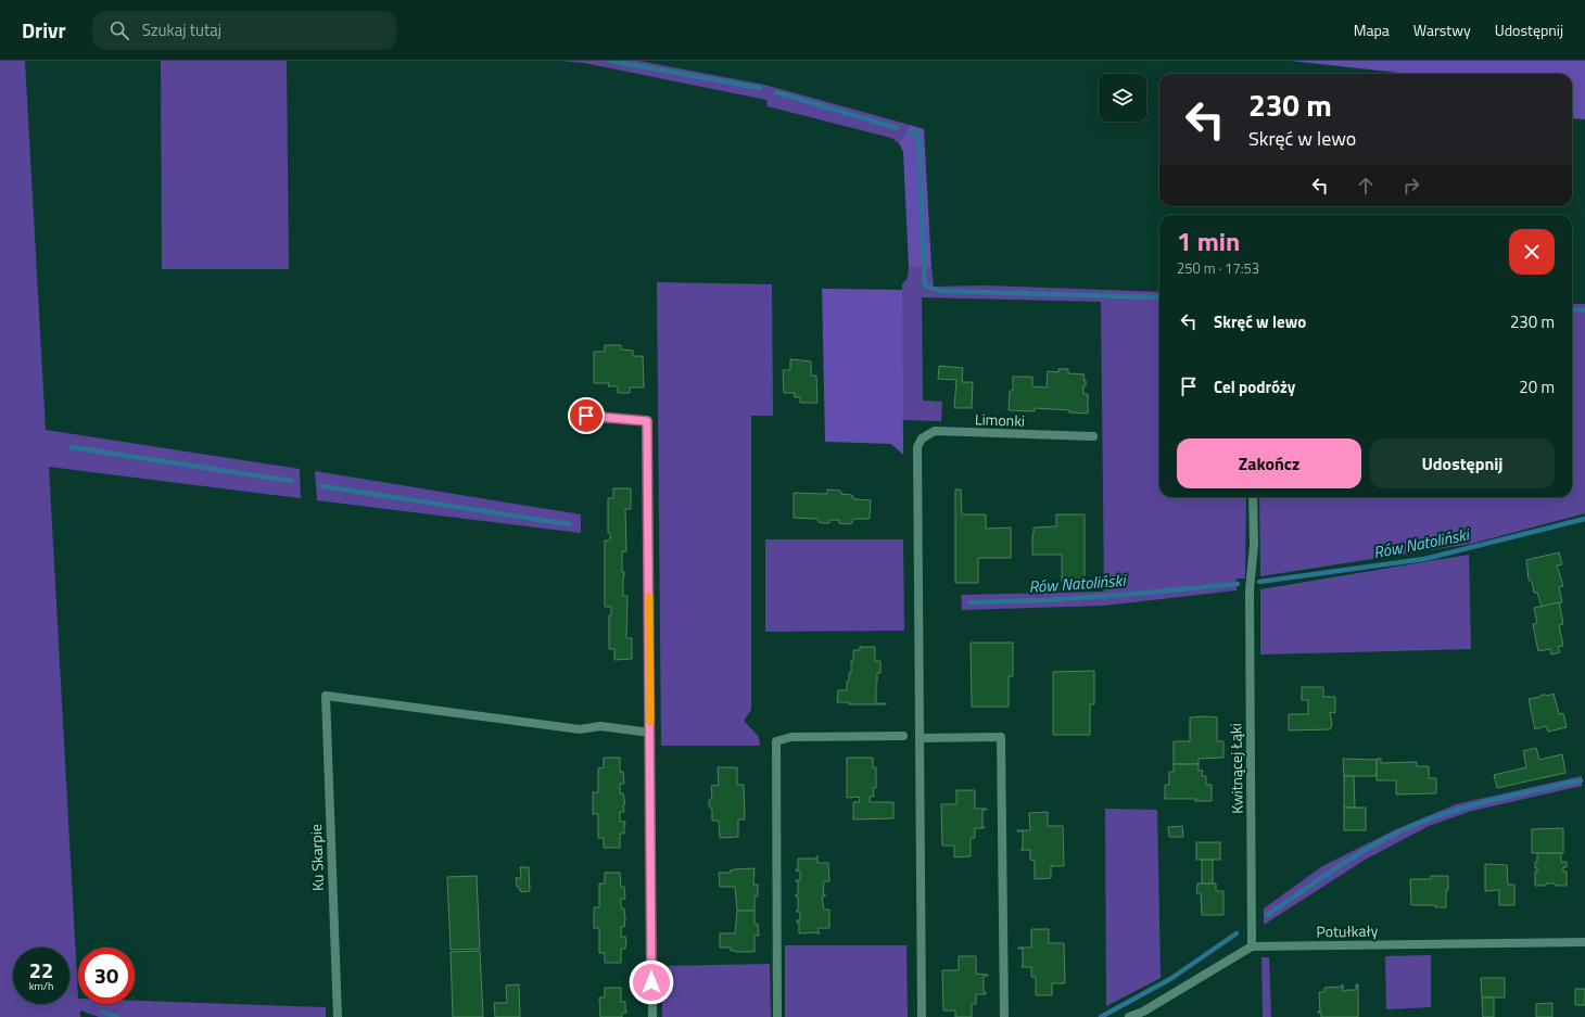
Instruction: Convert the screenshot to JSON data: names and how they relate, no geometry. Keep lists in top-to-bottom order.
{
  "streets": {
    "street": [
      "Limonki",
      "Kwitnącej Łąki",
      "Ku Skarpie",
      "Potułkały"
    ]
  },
  "crossings": [
    ["Kwitnącej Łąki", "Potułkały"]
  ],
  "water": ["Rów Natoliński"],
  "page": {
    "header": "Drivr",
    "search": "Szukaj tutaj",
    "nav": ["Mapa", "Warstwy", "Udostępnij"],
    "turn": ["230 m", "Skręć w lewo"],
    "heading": ["1 min", "250 m · 17:53"],
    "list": [
      {
        "name": "Skręć w lewo",
        "value": "230 m"
      },
      {
        "name": "Cel podróży",
        "value": "20 m"
      }
    ],
    "buttons": ["Zakończ", "Udostępnij"],
    "speed": "22 km/h",
    "limit": "30"
  }
}
